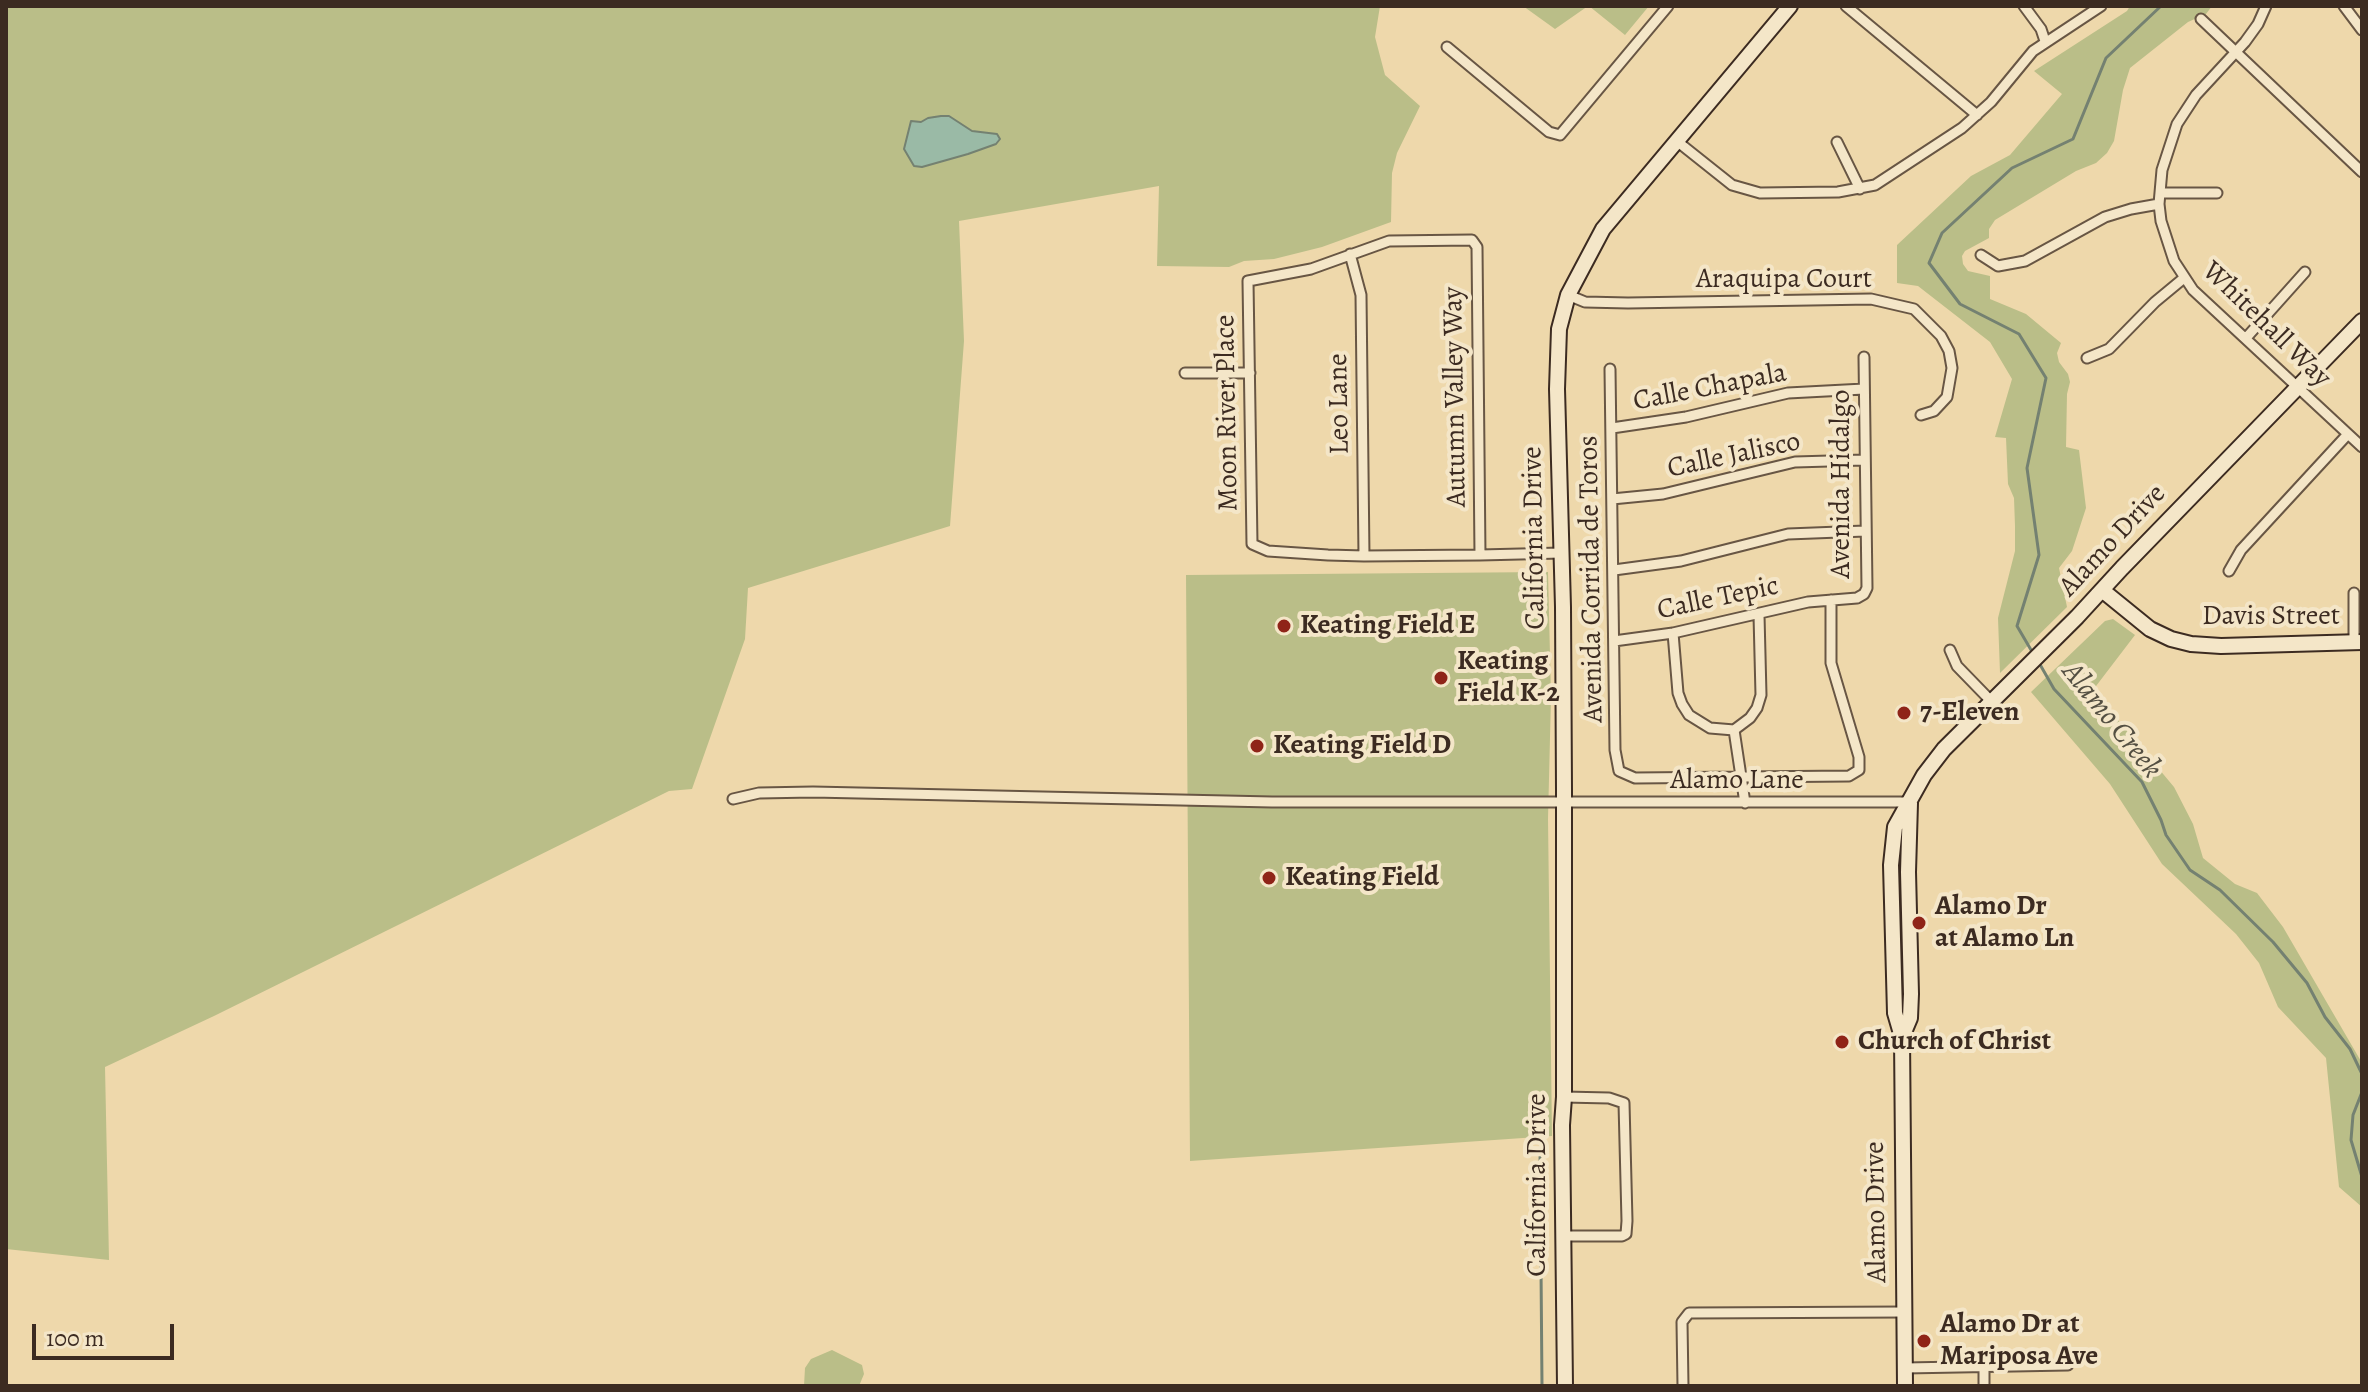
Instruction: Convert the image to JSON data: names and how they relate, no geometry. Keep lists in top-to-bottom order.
{
  "streets": {
    "street": [
      "Araquipa Court",
      "Whitehall Way",
      "Calle Chapala",
      "Autumn Valley Way",
      "Leo Lane",
      "Moon River Place",
      "Calle Jalisco",
      "Avenida Hidalgo",
      "California Drive",
      "Alamo Drive",
      "Avenida Corrida de Toros",
      "Calle Tepic",
      "Davis Street",
      "Alamo Lane"
    ]
  },
  "crossings": [
    ["Araquipa Court", "California Drive"],
    ["Whitehall Way", "Alamo Drive"],
    ["Calle Chapala", "Avenida Hidalgo"],
    ["Calle Chapala", "Avenida Corrida de Toros"],
    ["Autumn Valley Way", "Leo Lane"],
    ["Autumn Valley Way", "Moon River Place"],
    ["Leo Lane", "Moon River Place"],
    ["Calle Jalisco", "Avenida Hidalgo"],
    ["Calle Jalisco", "Avenida Corrida de Toros"],
    ["Avenida Hidalgo", "Avenida Corrida de Toros"],
    ["Avenida Hidalgo", "Calle Tepic"],
    ["California Drive", "Alamo Lane"],
    ["Alamo Drive", "Davis Street"],
    ["Alamo Drive", "Alamo Lane"],
    ["Avenida Corrida de Toros", "Calle Tepic"]
  ],
  "water": ["Alamo Creek"],
  "places": [
    "Keating Field E",
    "Keating Field K-2",
    "7-Eleven",
    "Keating Field D",
    "Keating Field",
    "Alamo Dr at Alamo Ln",
    "Church of Christ",
    "Alamo Dr at Mariposa Ave"
  ],
  "scale_bar": "100 m"
}
